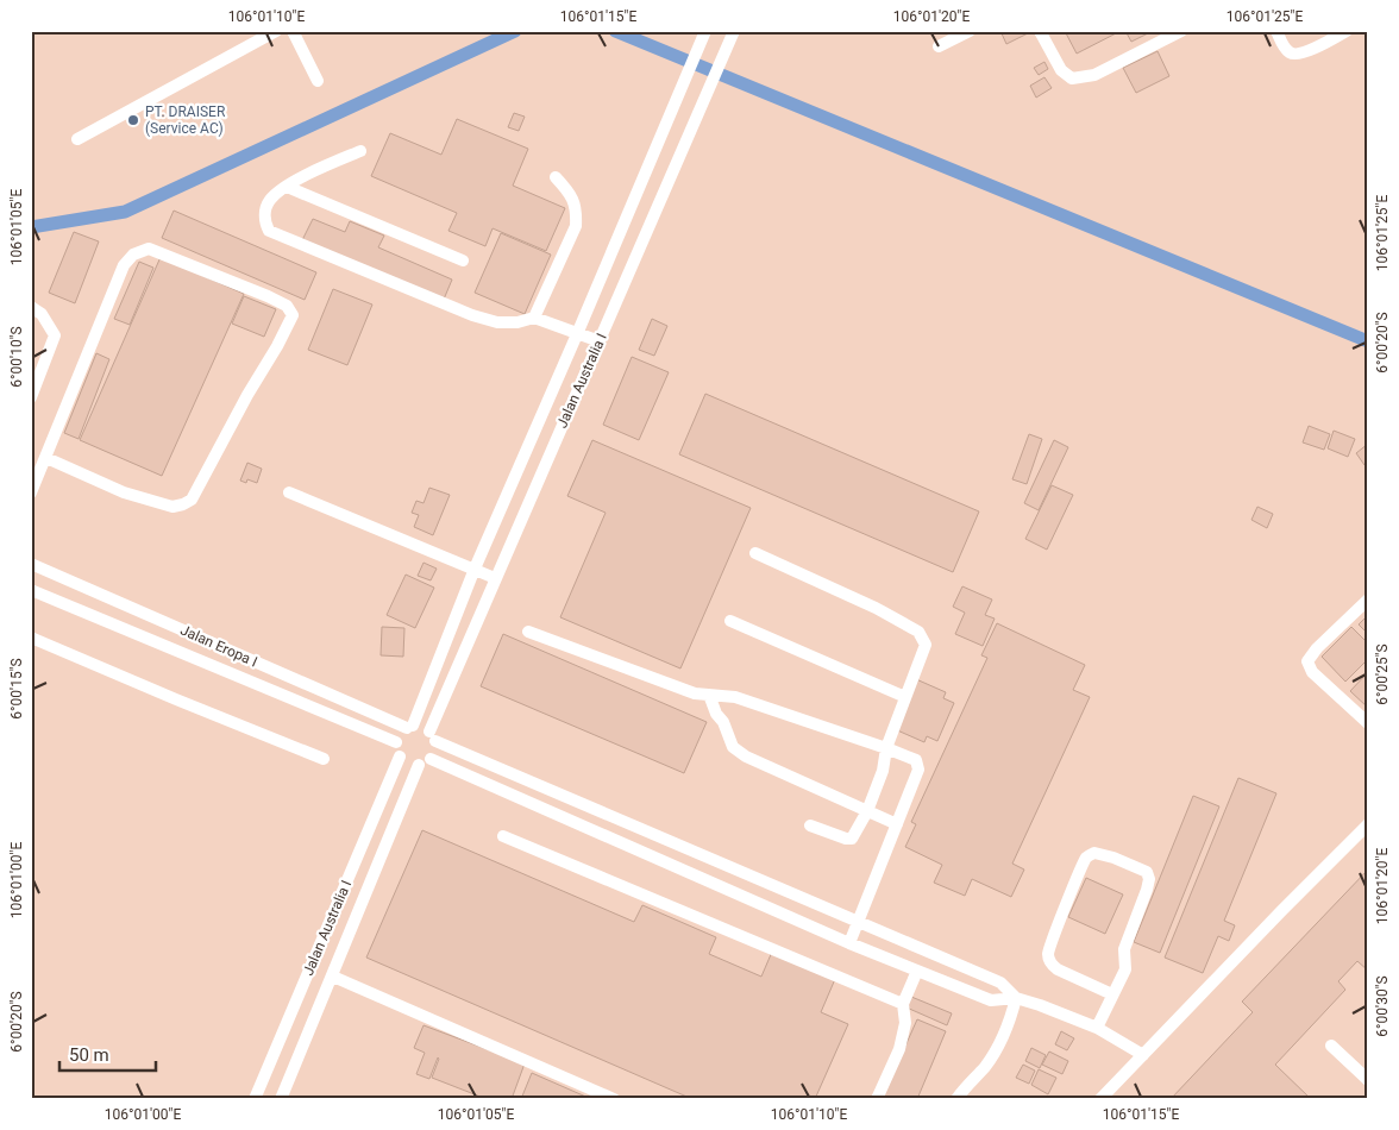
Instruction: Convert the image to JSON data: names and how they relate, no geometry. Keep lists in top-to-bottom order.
{
  "streets": {
    "lane": ["Jalan Australia I", "Jalan Eropa I"]
  },
  "crossings": [
    ["Jalan Australia I", "Jalan Eropa I"]
  ],
  "places": ["PT. DRAISER (Service AC)"],
  "scale_bar": "50 m",
  "coordinates": [
    "106°01'10\"E",
    "106°01'15\"E",
    "106°01'20\"E",
    "106°01'25\"E",
    "106°01'05\"E",
    "6°00'20\"S",
    "6°00'10\"S",
    "6°00'25\"S",
    "6°00'15\"S",
    "106°01'00\"E",
    "6°00'30\"S"
  ]
}
